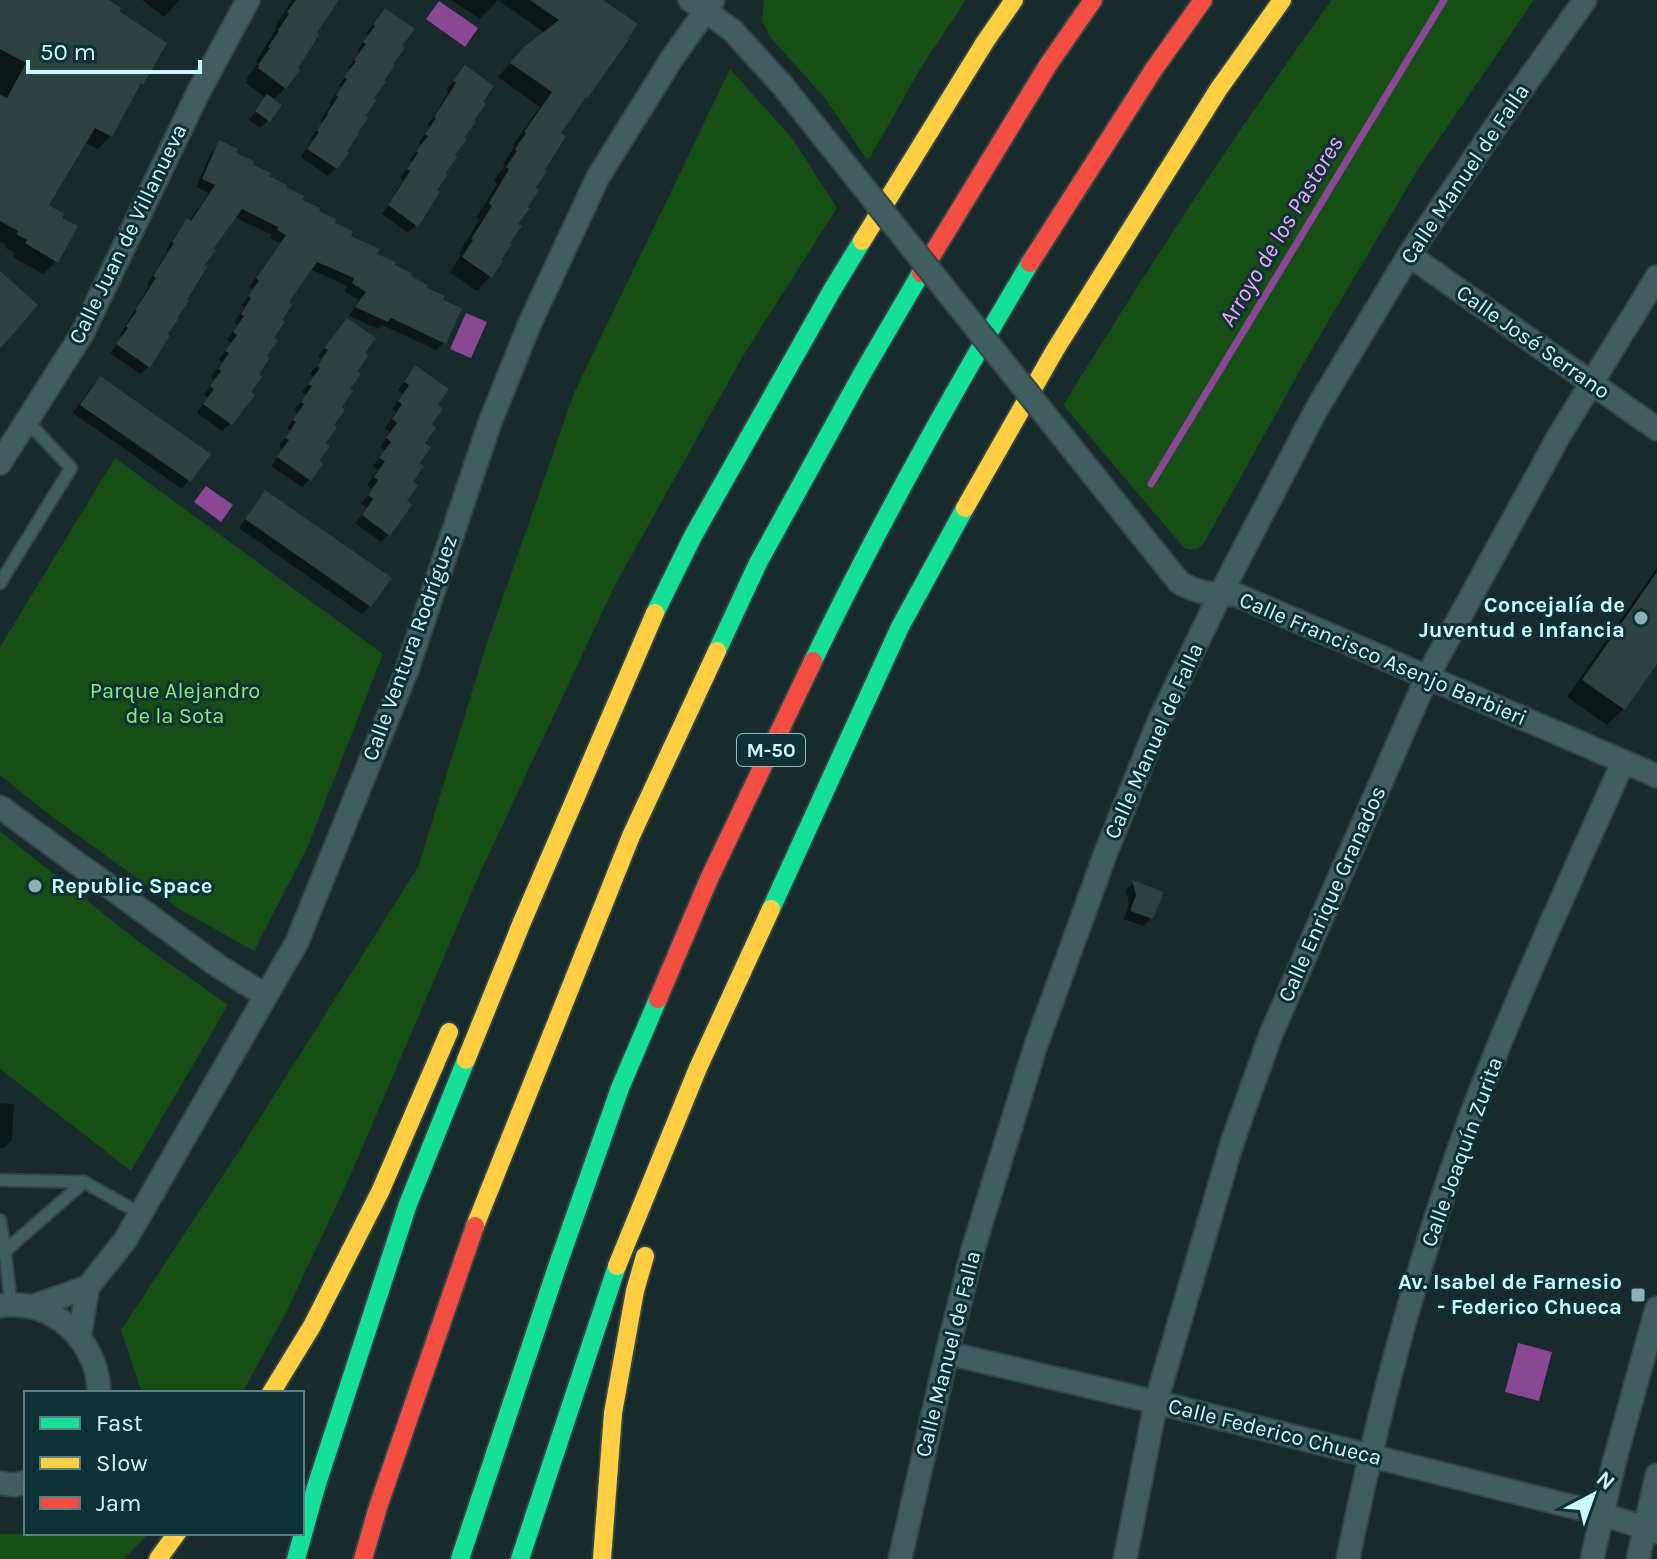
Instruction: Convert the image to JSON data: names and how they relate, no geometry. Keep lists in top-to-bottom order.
{
  "streets": {
    "highway": ["M-50"],
    "street": [
      "Calle Manuel de Falla",
      "Calle Juan de Villanueva",
      "Calle José Serrano",
      "Calle Ventura Rodríguez",
      "Calle Francisco Asenjo Barbieri",
      "Calle Enrique Granados",
      "Calle Joaquín Zurita",
      "Calle Federico Chueca"
    ]
  },
  "crossings": [
    ["Calle Manuel de Falla", "Calle José Serrano"],
    ["Calle Manuel de Falla", "Calle Francisco Asenjo Barbieri"],
    ["Calle Manuel de Falla", "Calle Federico Chueca"],
    ["Calle José Serrano", "Calle Enrique Granados"],
    ["Calle Ventura Rodríguez", "Calle Francisco Asenjo Barbieri"],
    ["Calle Francisco Asenjo Barbieri", "Calle Enrique Granados"],
    ["Calle Francisco Asenjo Barbieri", "Calle Joaquín Zurita"],
    ["Calle Enrique Granados", "Calle Federico Chueca"],
    ["Calle Joaquín Zurita", "Calle Federico Chueca"]
  ],
  "water": ["Arroyo de los Pastores"],
  "parks": ["Parque Alejandro de la Sota"],
  "places": {
    "other": ["Concejalía de Juventud e Infancia", "Republic Space"],
    "transit": ["Av. Isabel de Farnesio - Federico Chueca"]
  },
  "legend": ["Fast", "Slow", "Jam"],
  "scale_bar": "50 m",
  "north": "top right"
}
